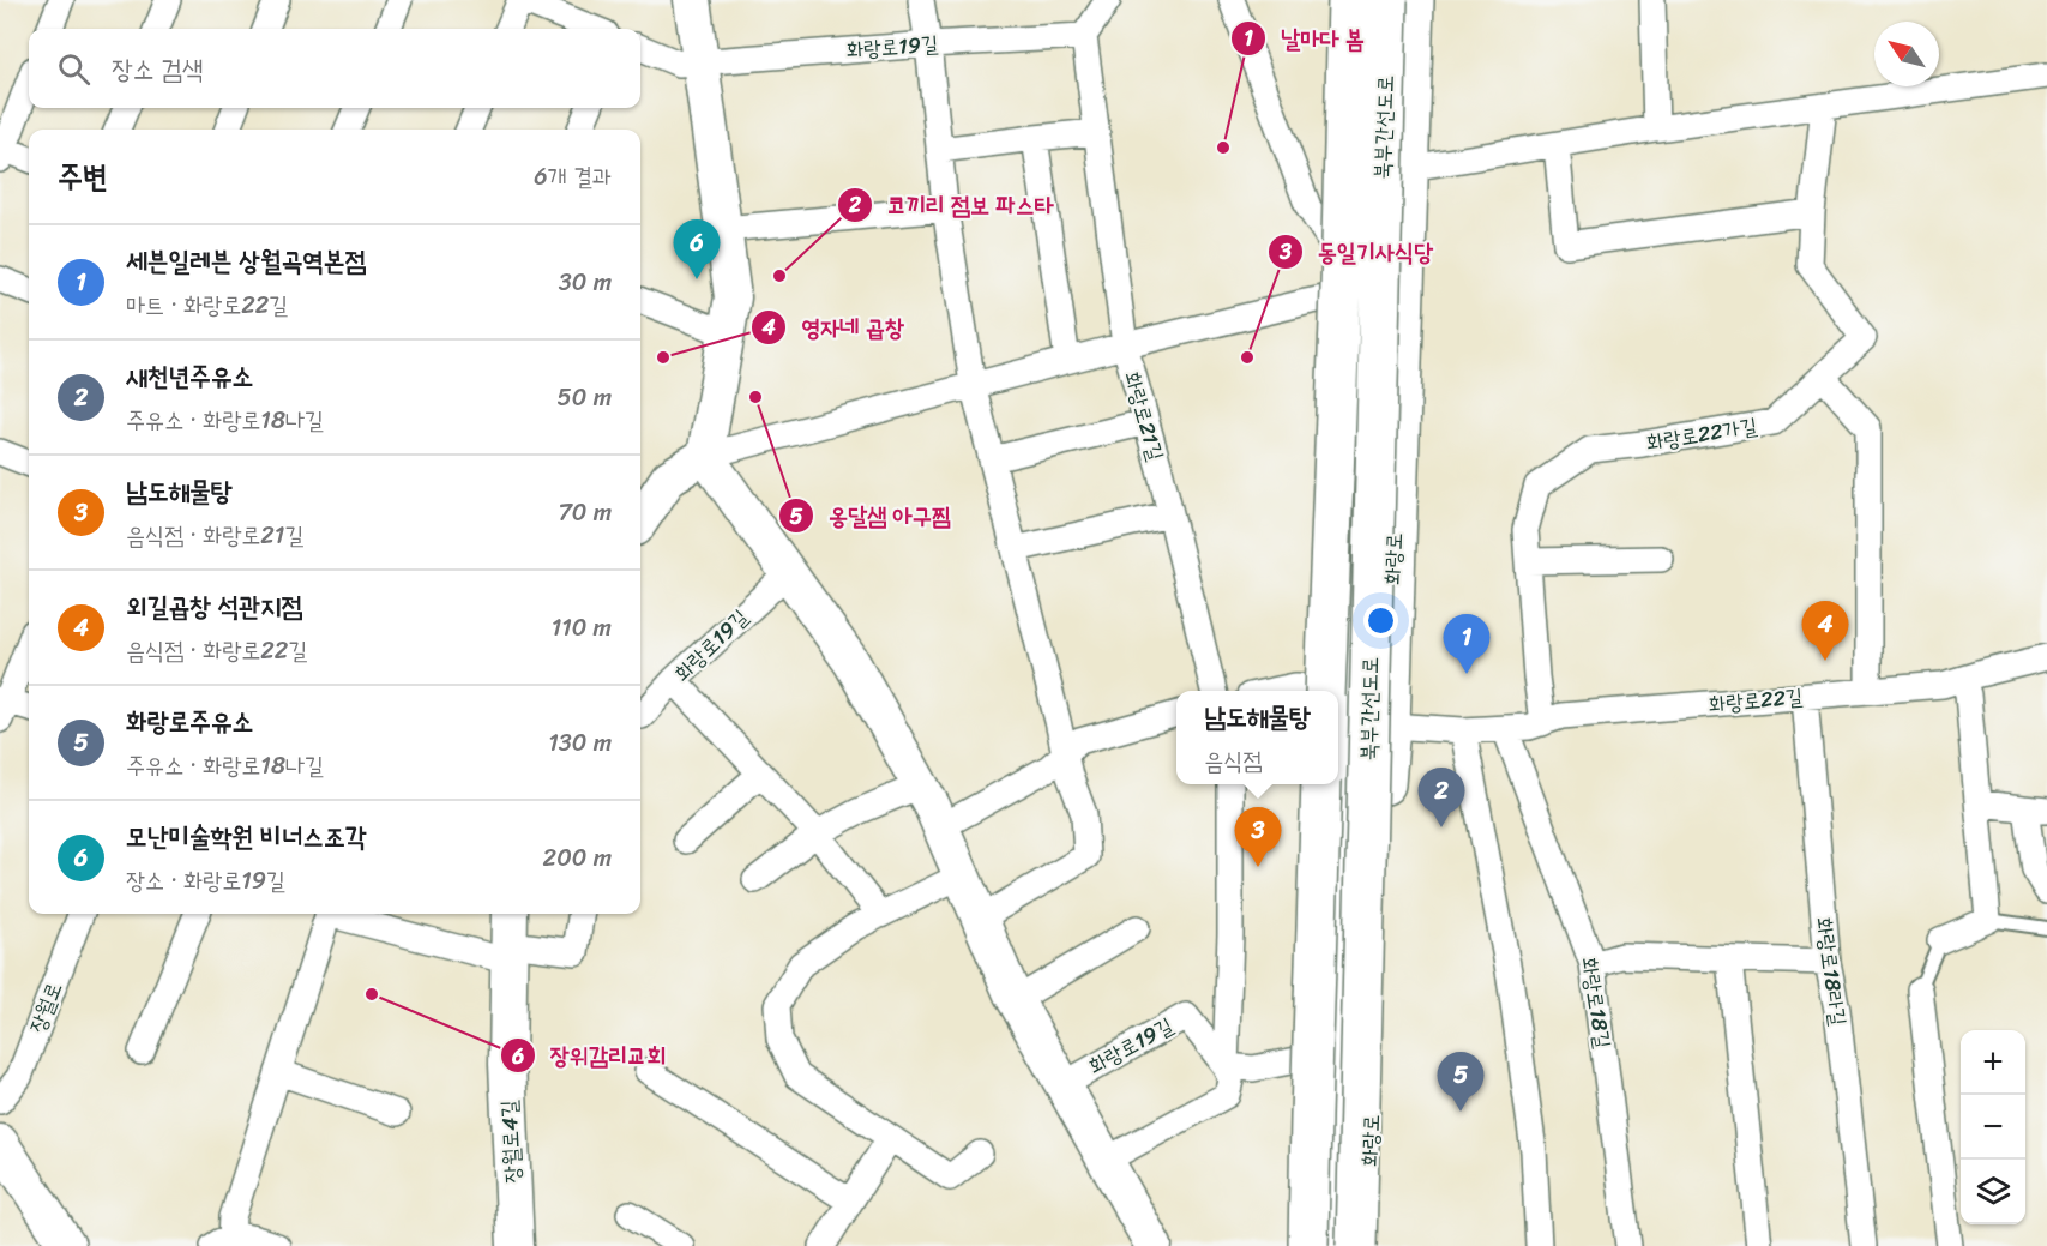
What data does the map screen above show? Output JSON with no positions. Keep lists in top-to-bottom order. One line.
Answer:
{"streets":{"main road":["북부간선도로","화랑로"],"street":["화랑로19길","화랑로21길","화랑로22가길","화랑로22길","화랑로18라길","화랑로18길","장월로","장월로4길"]},"crossings":[["화랑로19길","화랑로21길"],["화랑로22가길","화랑로22길"],["화랑로","화랑로22길"],["화랑로22길","화랑로18라길"],["화랑로22길","화랑로18길"]],"places":["날마다 봄","코끼리 점보 파스타","영자네 곱창","동일기사식당","옹달샘 아구찜","장위감리교회"],"north":"top left","page":{"search":"장소 검색","heading":["주변","6개 결과"],"pins":["6","4","1","2","3","5"],"list":[{"mark":"1","name":"세븐일레븐 상월곡역본점","note":"마트 · 화랑로22길","value":"30 m"},{"mark":"2","name":"새천년주유소","note":"주유소 · 화랑로18나길","value":"50 m"},{"mark":"3","name":"남도해물탕","note":"음식점 · 화랑로21길","value":"70 m"},{"mark":"4","name":"외길곱창 석관지점","note":"음식점 · 화랑로22길","value":"110 m"},{"mark":"5","name":"화랑로주유소","note":"주유소 · 화랑로18나길","value":"130 m"},{"mark":"6","name":"모난미술학원 비너스조각","note":"장소 · 화랑로19길","value":"200 m"}],"popup":["남도해물탕","음식점"],"map_buttons":["+","−"]}}
